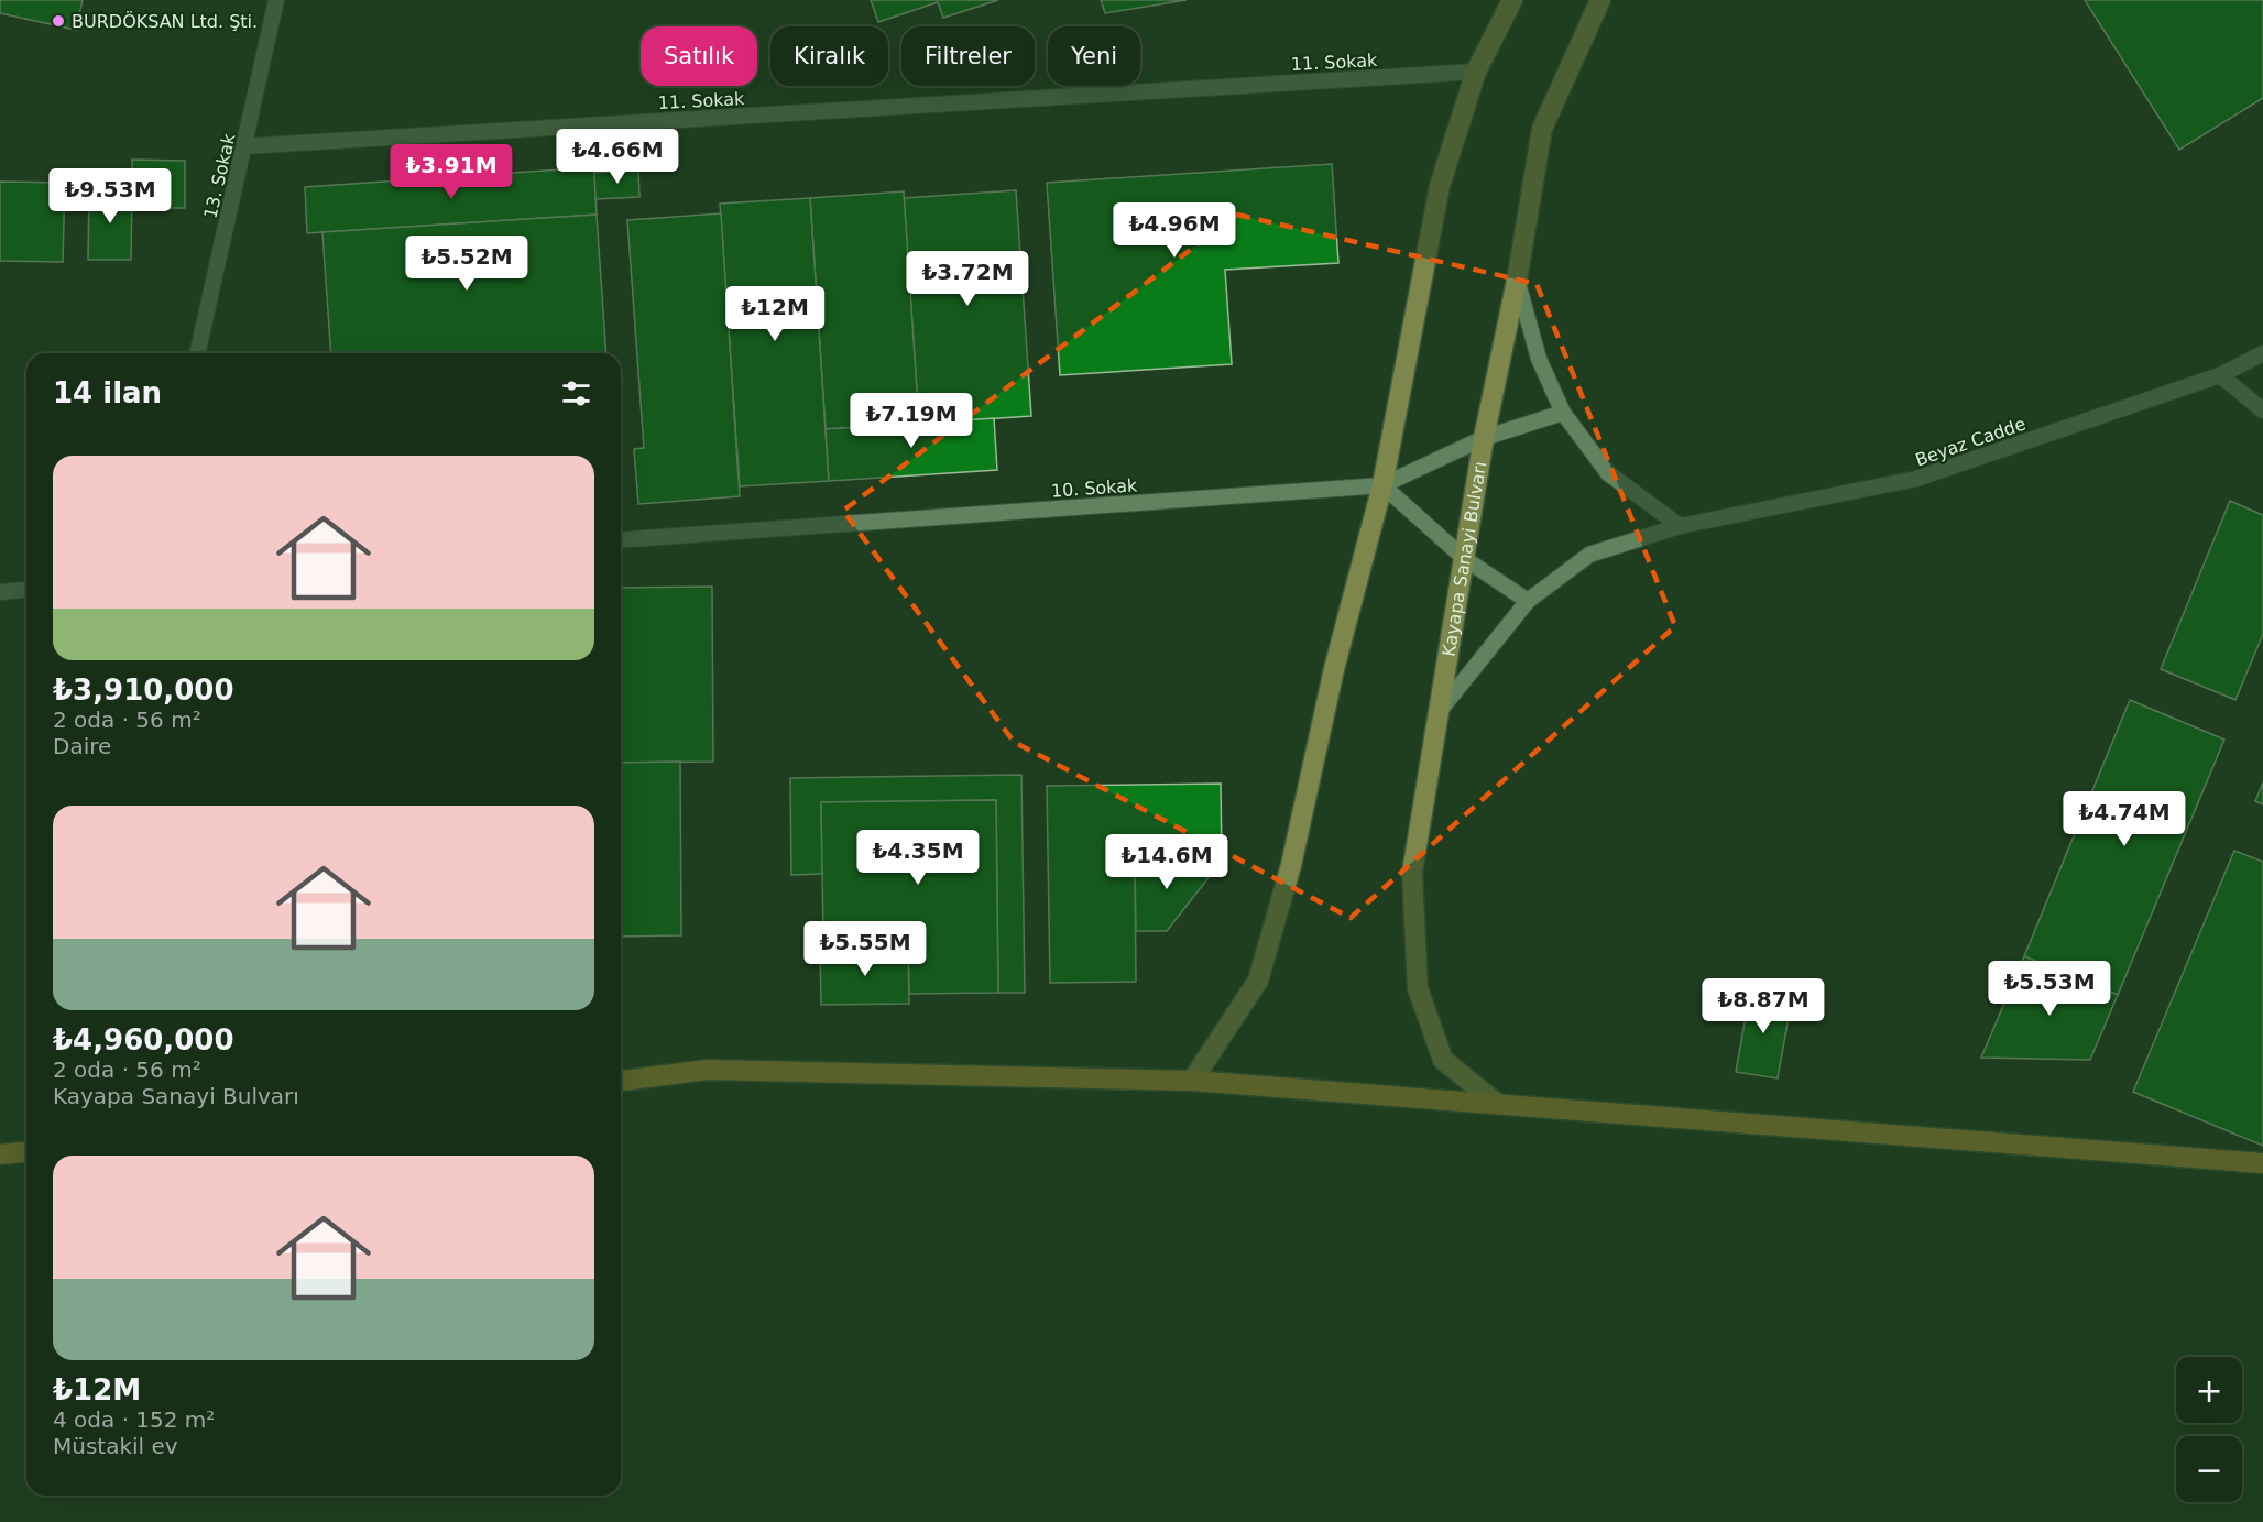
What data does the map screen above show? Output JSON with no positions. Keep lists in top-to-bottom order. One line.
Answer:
{"streets":{"main road":["Kayapa Sanayi Bulvarı"],"lane":["11. Sokak","13. Sokak","Beyaz Cadde","10. Sokak"]},"crossings":[["11. Sokak","13. Sokak"],["Beyaz Cadde","Kayapa Sanayi Bulvarı"],["10. Sokak","Kayapa Sanayi Bulvarı"]],"places":["BURDÖKSAN Ltd. Şti."],"page":{"chip":["Satılık","Kiralık","Filtreler","Yeni"],"price":["₺4.66M","₺3.91M","₺9.53M","₺4.96M","₺5.52M","₺3.72M","₺12M","₺7.19M","₺4.74M","₺4.35M","₺14.6M","₺5.55M","₺5.53M","₺8.87M"],"heading":"14 ilan","list":[{"name":"₺3,910,000","note":"2 oda · 56 m² · Daire"},{"name":"₺4,960,000","note":"2 oda · 56 m² · Kayapa Sanayi Bulvarı"},{"name":"₺12M","note":"4 oda · 152 m² · Müstakil ev"}],"map_buttons":["+","−"]}}
